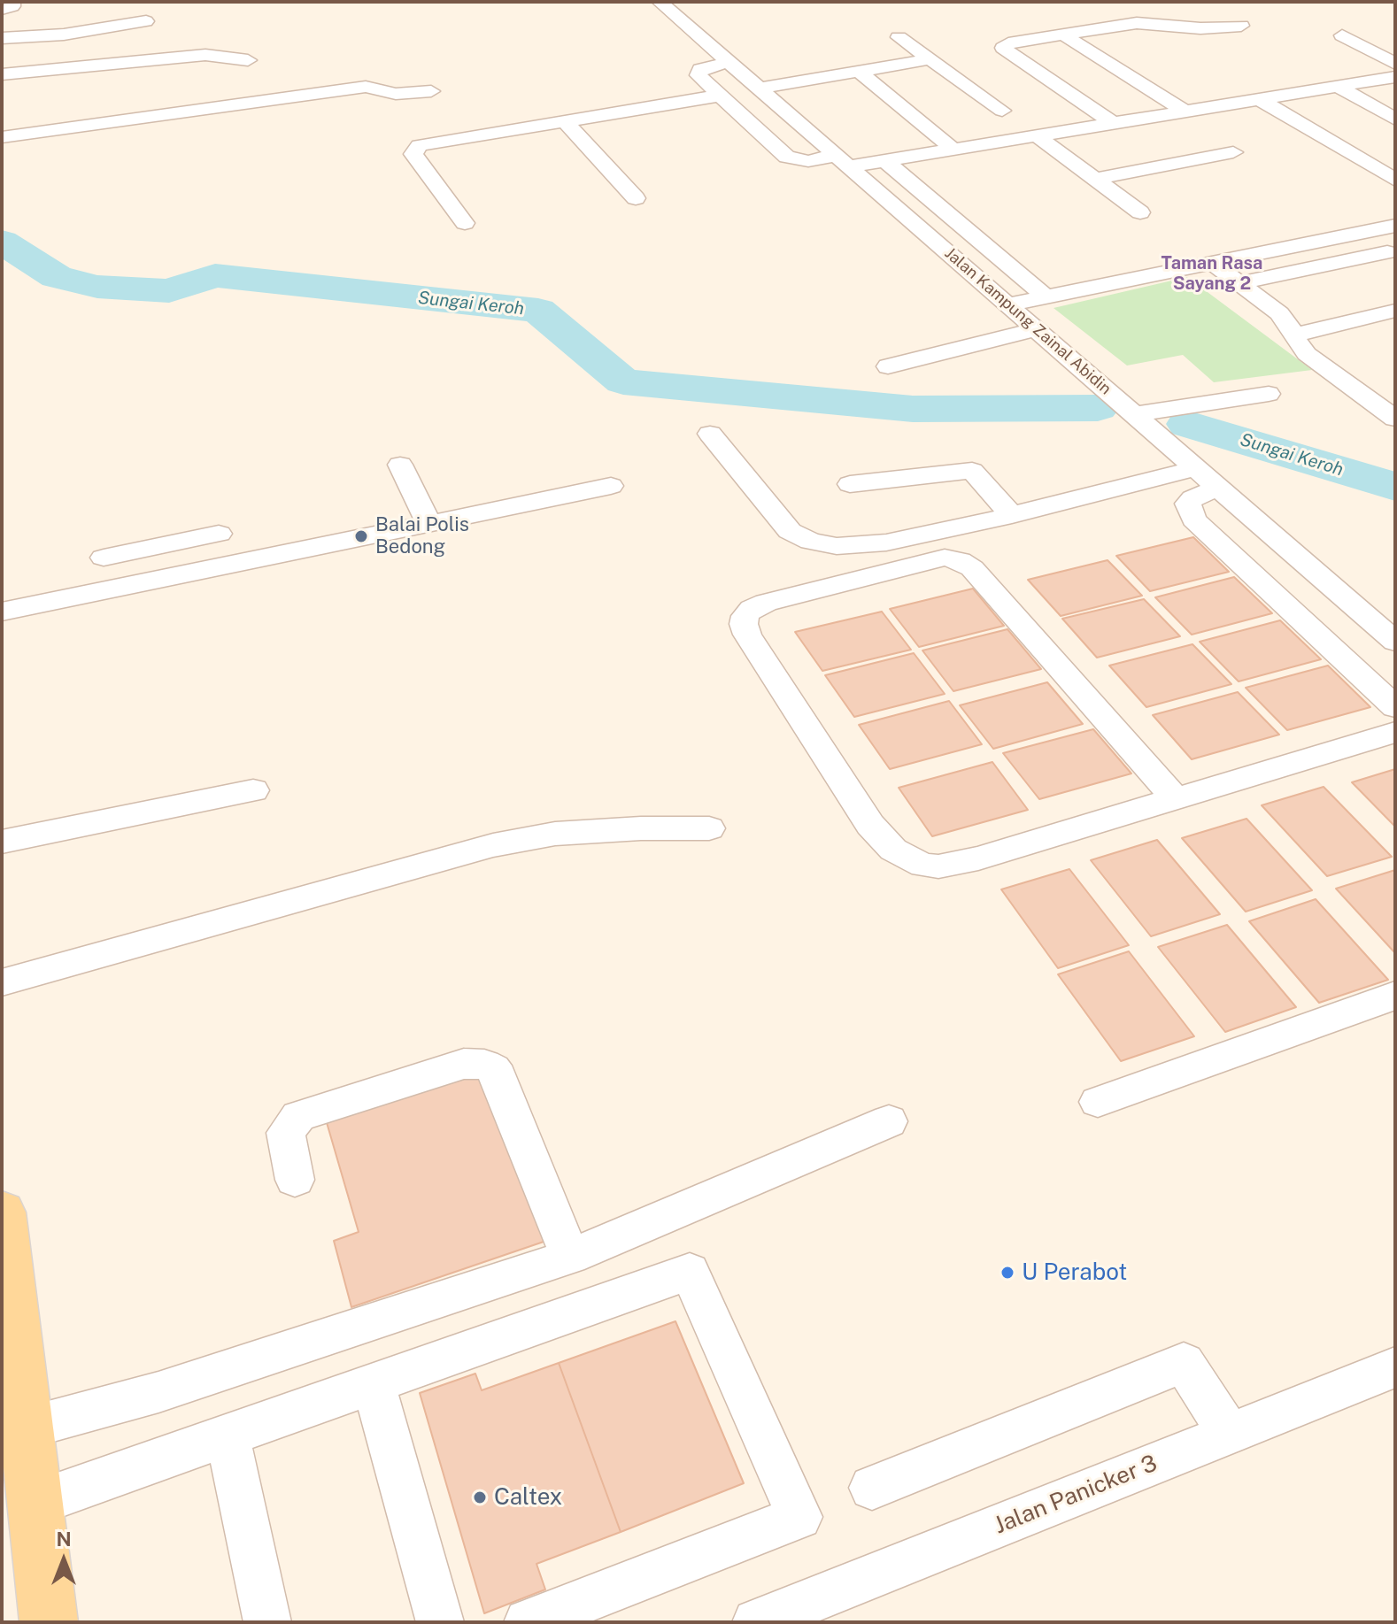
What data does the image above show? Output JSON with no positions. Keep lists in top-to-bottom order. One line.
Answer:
{"streets":{"street":["Jalan Kampung Zainal Abidin","Jalan Panicker 3"]},"districts":["Taman Rasa Sayang 2"],"water":["Sungai Keroh"],"places":["Balai Polis Bedong","U Perabot","Caltex"],"north":"top"}
